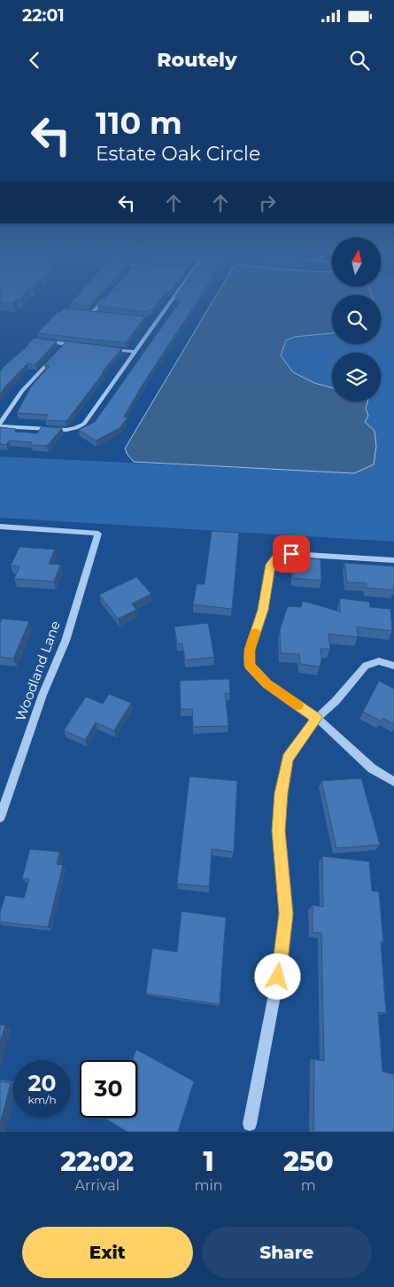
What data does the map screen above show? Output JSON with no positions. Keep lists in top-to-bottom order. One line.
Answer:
{"streets":{"street":["Woodland Lane"]},"north":"top","page":{"status":"22:01","header":"Routely","turn":["110 m","Estate Oak Circle"],"speed":"20 km/h","limit":"30","eta":["22:02","Arrival","1","min","250","m"],"buttons":["Exit","Share"]}}
